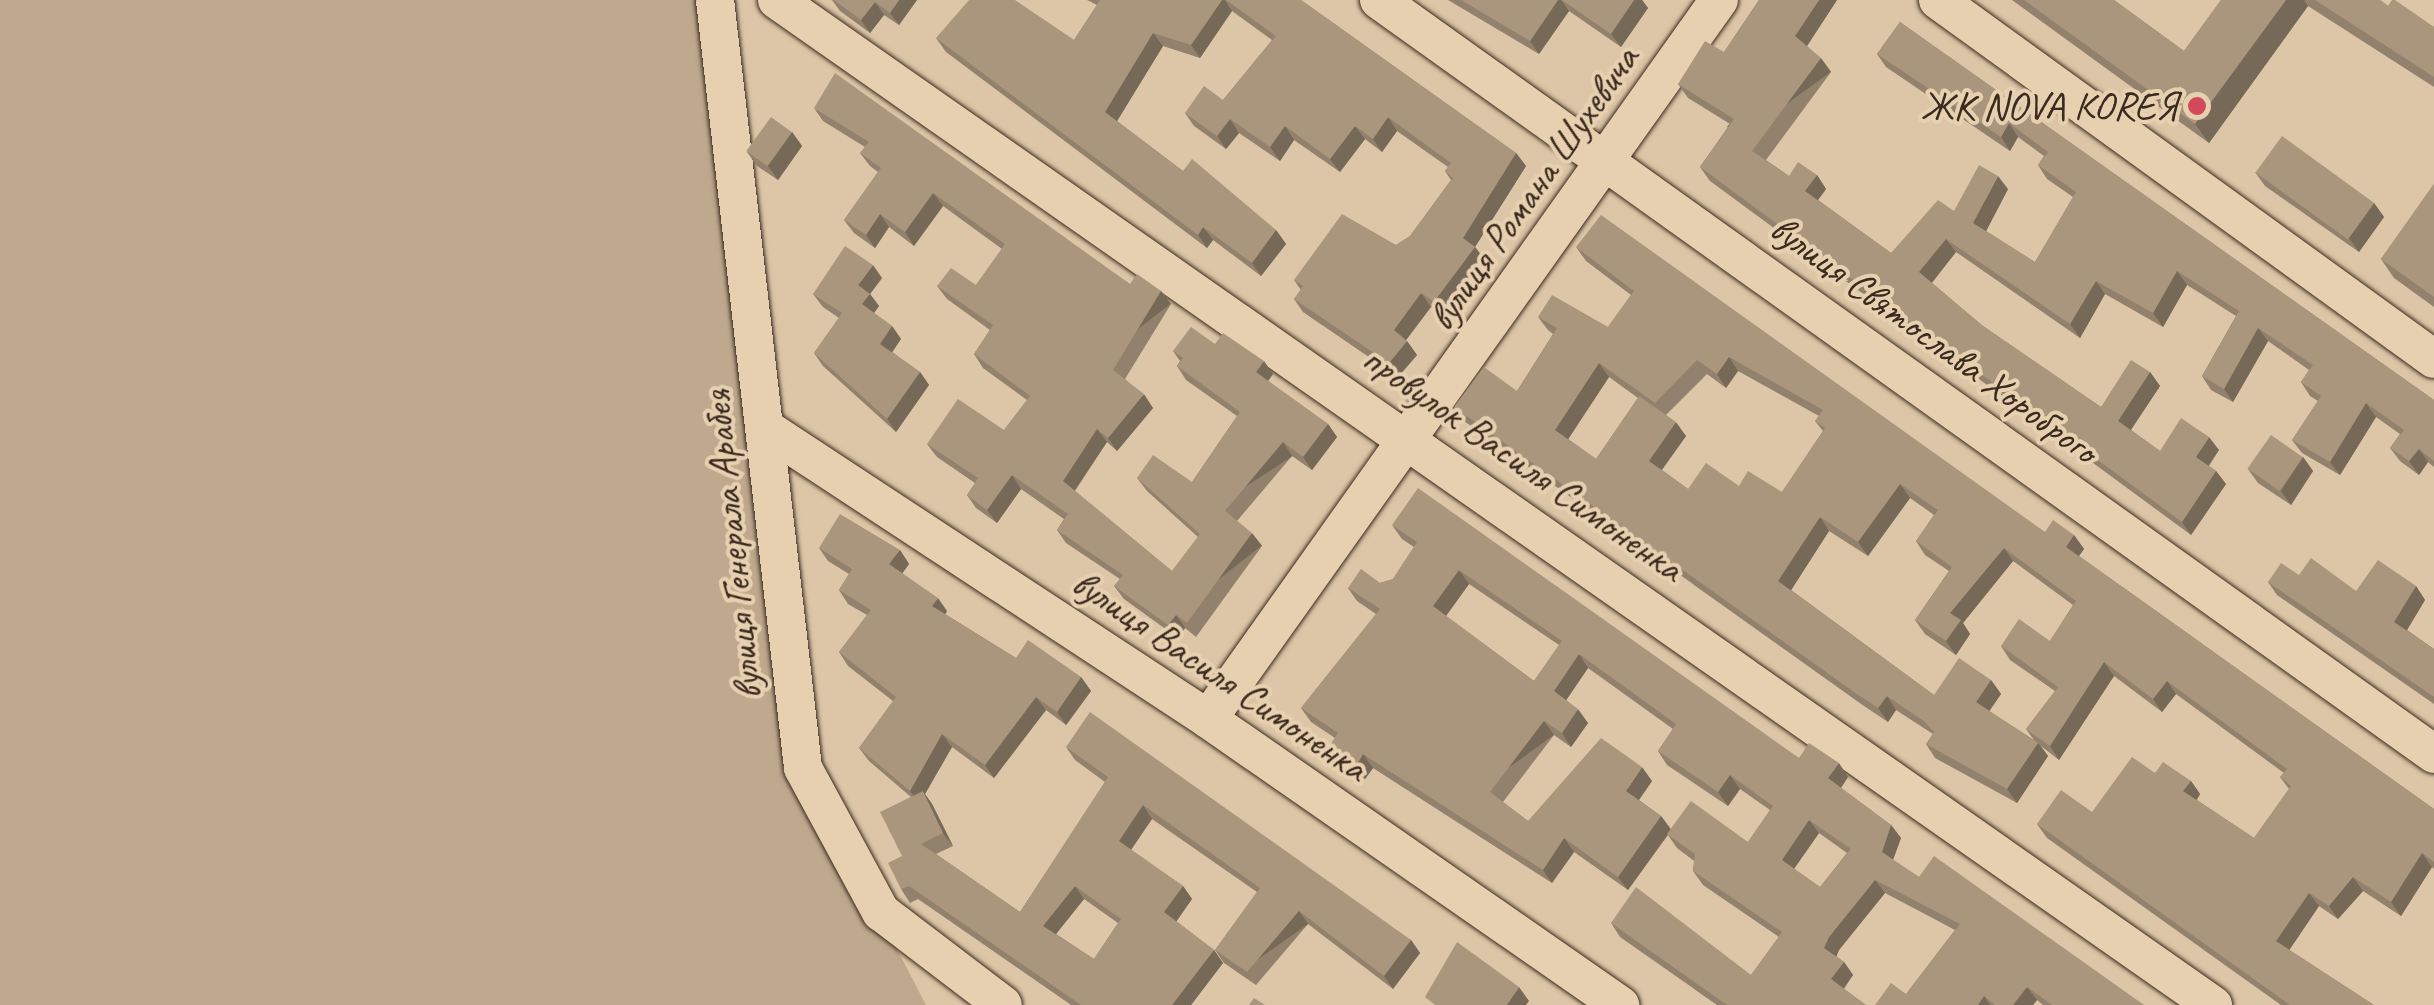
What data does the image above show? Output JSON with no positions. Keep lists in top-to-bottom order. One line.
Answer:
{"streets":{"street":["вулиця Романа Шухевича","вулиця Святослава Хороброго","провулок Василя Симоненка","вулиця Генерала Арабея","вулиця Василя Симоненка"]},"crossings":[["вулиця Романа Шухевича","вулиця Святослава Хороброго"],["вулиця Романа Шухевича","провулок Василя Симоненка"],["вулиця Романа Шухевича","вулиця Василя Симоненка"],["вулиця Генерала Арабея","вулиця Василя Симоненка"]],"places":["ЖК NOVA KOREЯ"]}
